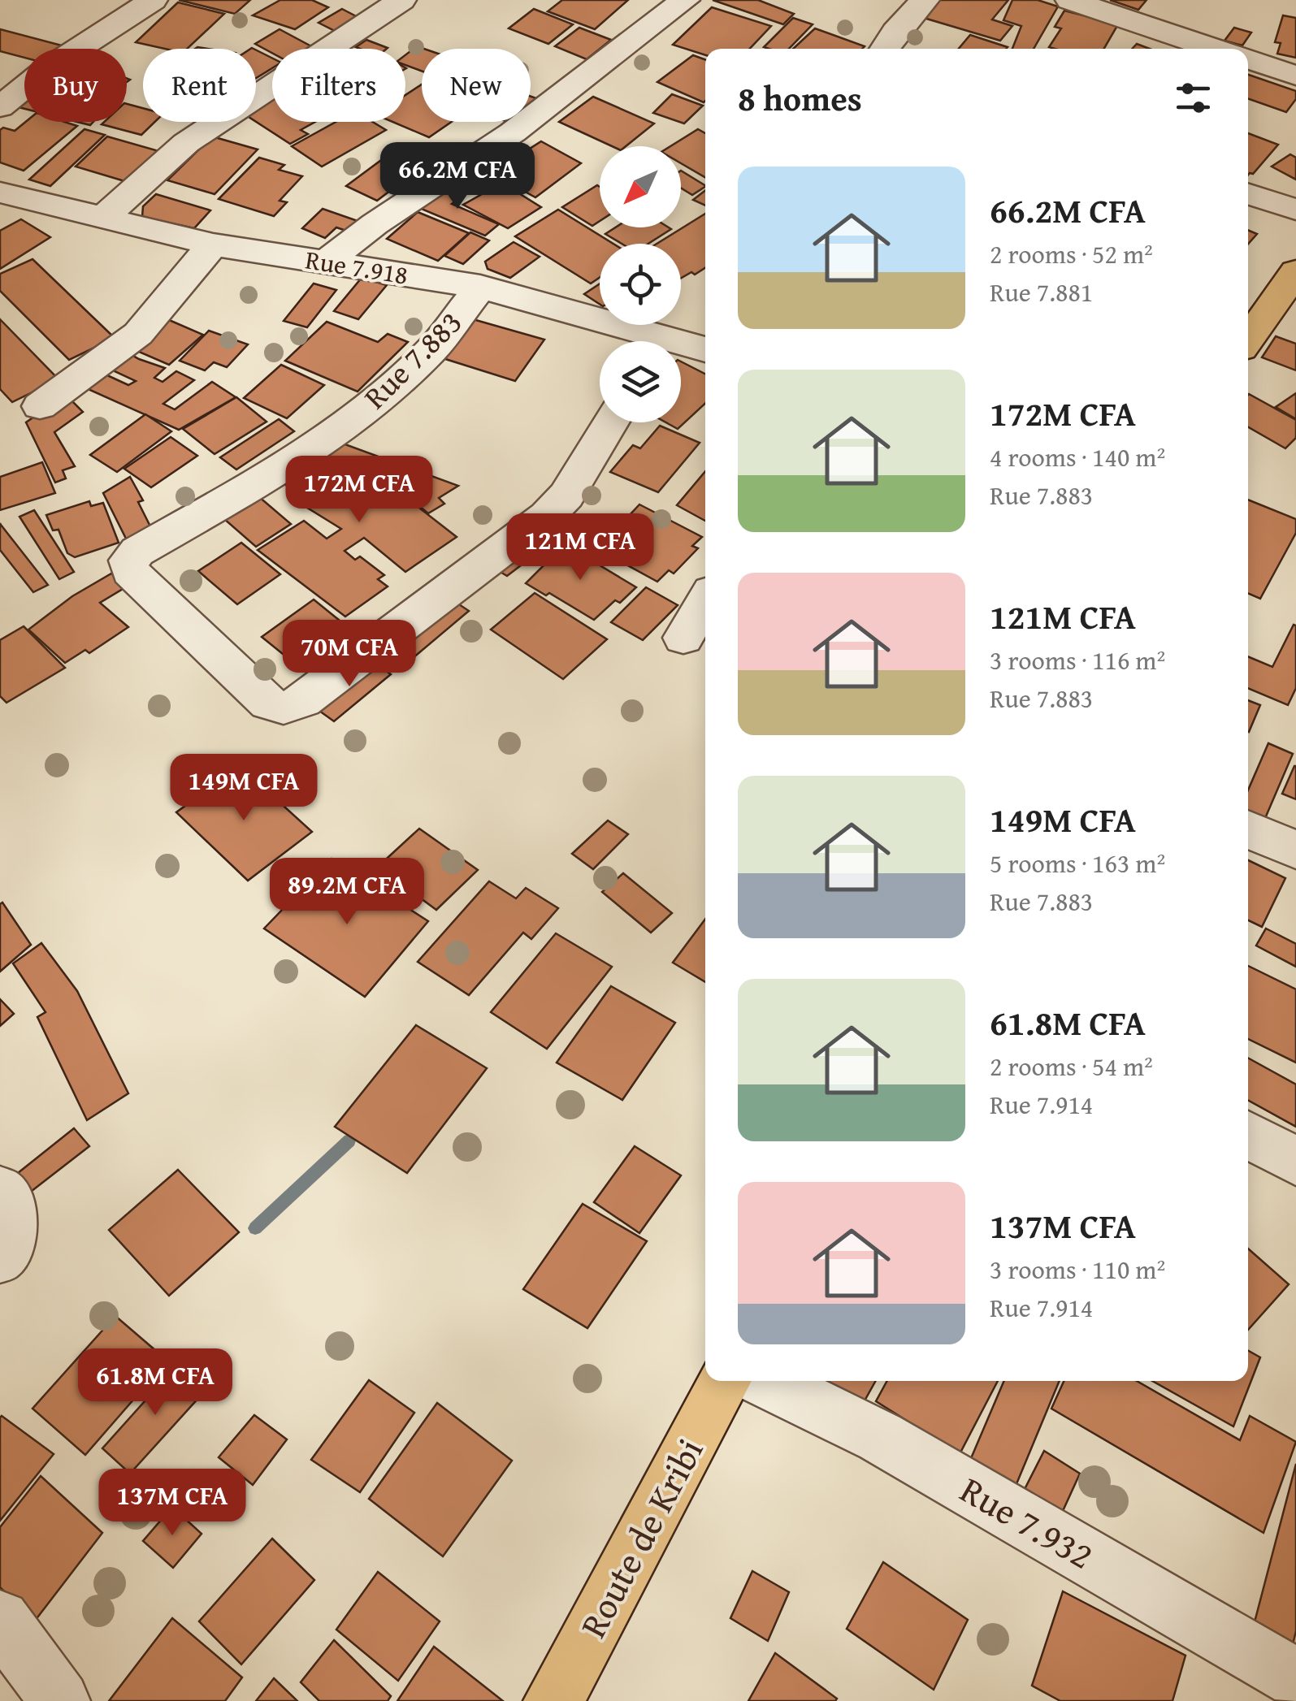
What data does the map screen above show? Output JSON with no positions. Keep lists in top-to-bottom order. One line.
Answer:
{"streets":{"main road":["Route de Kribi"],"street":["Rue 7.918","Rue 7.883","Rue 7.932"]},"crossings":[["Rue 7.918","Rue 7.883"]],"north":"bottom left","page":{"chip":["Buy","Rent","Filters","New"],"heading":"8 homes","price":["66.2M CFA","172M CFA","121M CFA","70M CFA","149M CFA","89.2M CFA","61.8M CFA","137M CFA"],"list":[{"name":"66.2M CFA","note":"2 rooms · 52 m² · Rue 7.881"},{"name":"172M CFA","note":"4 rooms · 140 m² · Rue 7.883"},{"name":"121M CFA","note":"3 rooms · 116 m² · Rue 7.883"},{"name":"149M CFA","note":"5 rooms · 163 m² · Rue 7.883"},{"name":"61.8M CFA","note":"2 rooms · 54 m² · Rue 7.914"},{"name":"137M CFA","note":"3 rooms · 110 m² · Rue 7.914"}]}}
